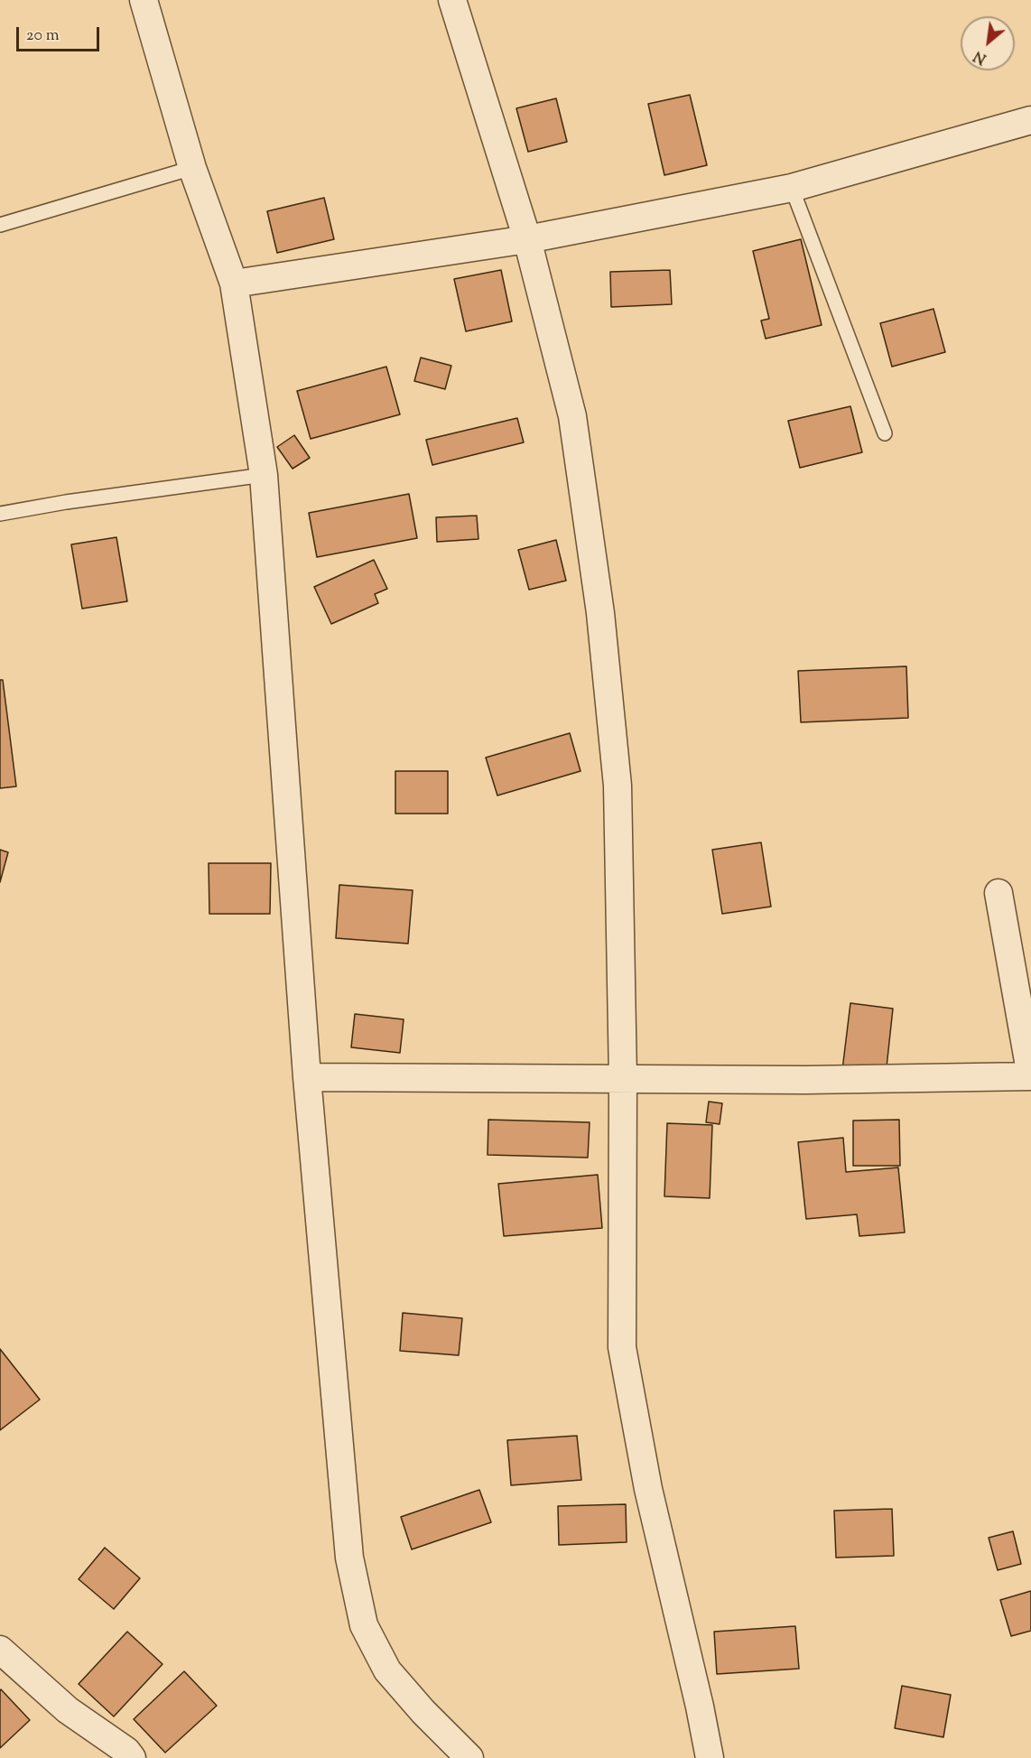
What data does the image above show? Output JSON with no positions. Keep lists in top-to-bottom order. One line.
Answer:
{"scale_bar":"20 m","north":"bottom left"}
